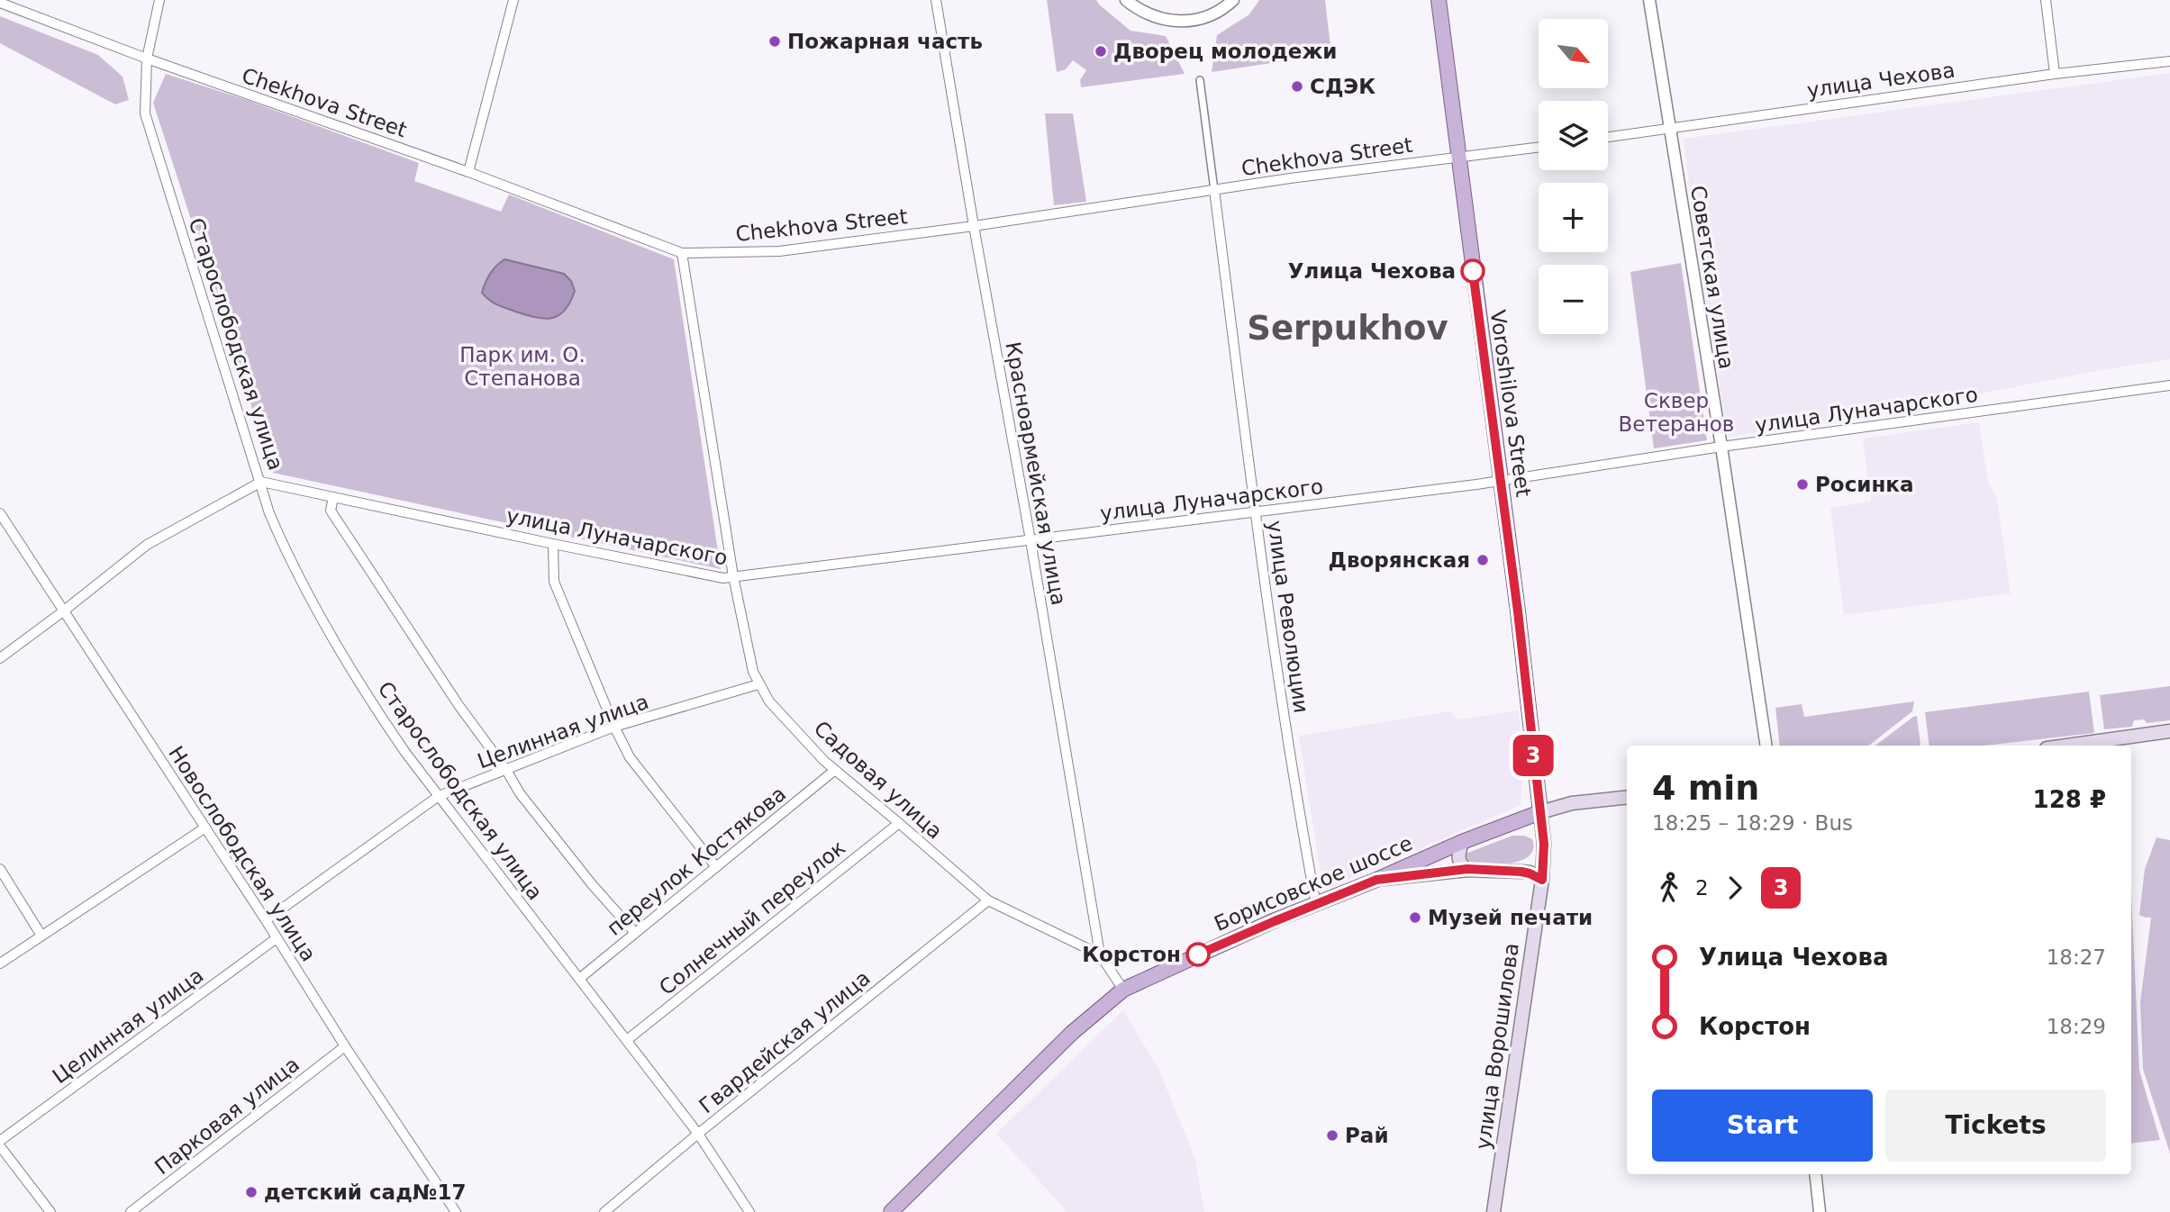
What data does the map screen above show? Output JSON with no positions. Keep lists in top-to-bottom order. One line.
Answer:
{"streets":{"main road":["Voroshilova Street","Борисовское шоссе","улица Ворошилова"],"street":["улица Чехова","Chekhova Street","Советская улица","Старослободская улица","улица Луначарского","Красноармейская улица","улица Революции","Целинная улица","Садовая улица","Новослободская улица","переулок Костякова","Солнечный переулок","Гвардейская улица","Парковая улица"]},"crossings":[["улица Чехова","Советская улица"],["Chekhova Street","Старослободская улица"],["Chekhova Street","Voroshilova Street"],["Chekhova Street","Красноармейская улица"],["Chekhova Street","улица Революции"],["Chekhova Street","Садовая улица"],["Советская улица","улица Луначарского"],["Старослободская улица","улица Луначарского"],["Старослободская улица","Целинная улица"],["Старослободская улица","переулок Костякова"],["Старослободская улица","Солнечный переулок"],["Старослободская улица","Гвардейская улица"],["Voroshilova Street","улица Луначарского"],["Voroshilova Street","Борисовское шоссе"],["Voroshilova Street","улица Ворошилова"],["улица Луначарского","Красноармейская улица"],["улица Луначарского","улица Революции"],["улица Луначарского","Садовая улица"],["Красноармейская улица","Садовая улица"],["улица Революции","Борисовское шоссе"],["Целинная улица","Садовая улица"],["Целинная улица","Новослободская улица"],["Садовая улица","переулок Костякова"],["Садовая улица","Борисовское шоссе"],["Садовая улица","Солнечный переулок"],["Садовая улица","Гвардейская улица"],["Новослободская улица","Парковая улица"],["Борисовское шоссе","улица Ворошилова"]],"districts":["Serpukhov"],"parks":["Парк им. О. Степанова","Сквер Ветеранов"],"places":["Пожарная часть","Дворец молодежи","СДЭК","Улица Чехова","Росинка","Дворянская","Музей печати","Корстон","Рай","детский сад№17"],"lines":["bus line 3"],"north":"bottom right","page":{"on_map":"3","map_buttons":["+","−"],"heading":["4 min","18:25 – 18:29 · Bus","128 ₽"],"legs":["2","3"],"list":[{"name":"Улица Чехова","value":"18:27"},{"name":"Корстон","value":"18:29"}],"buttons":["Start","Tickets"]}}
